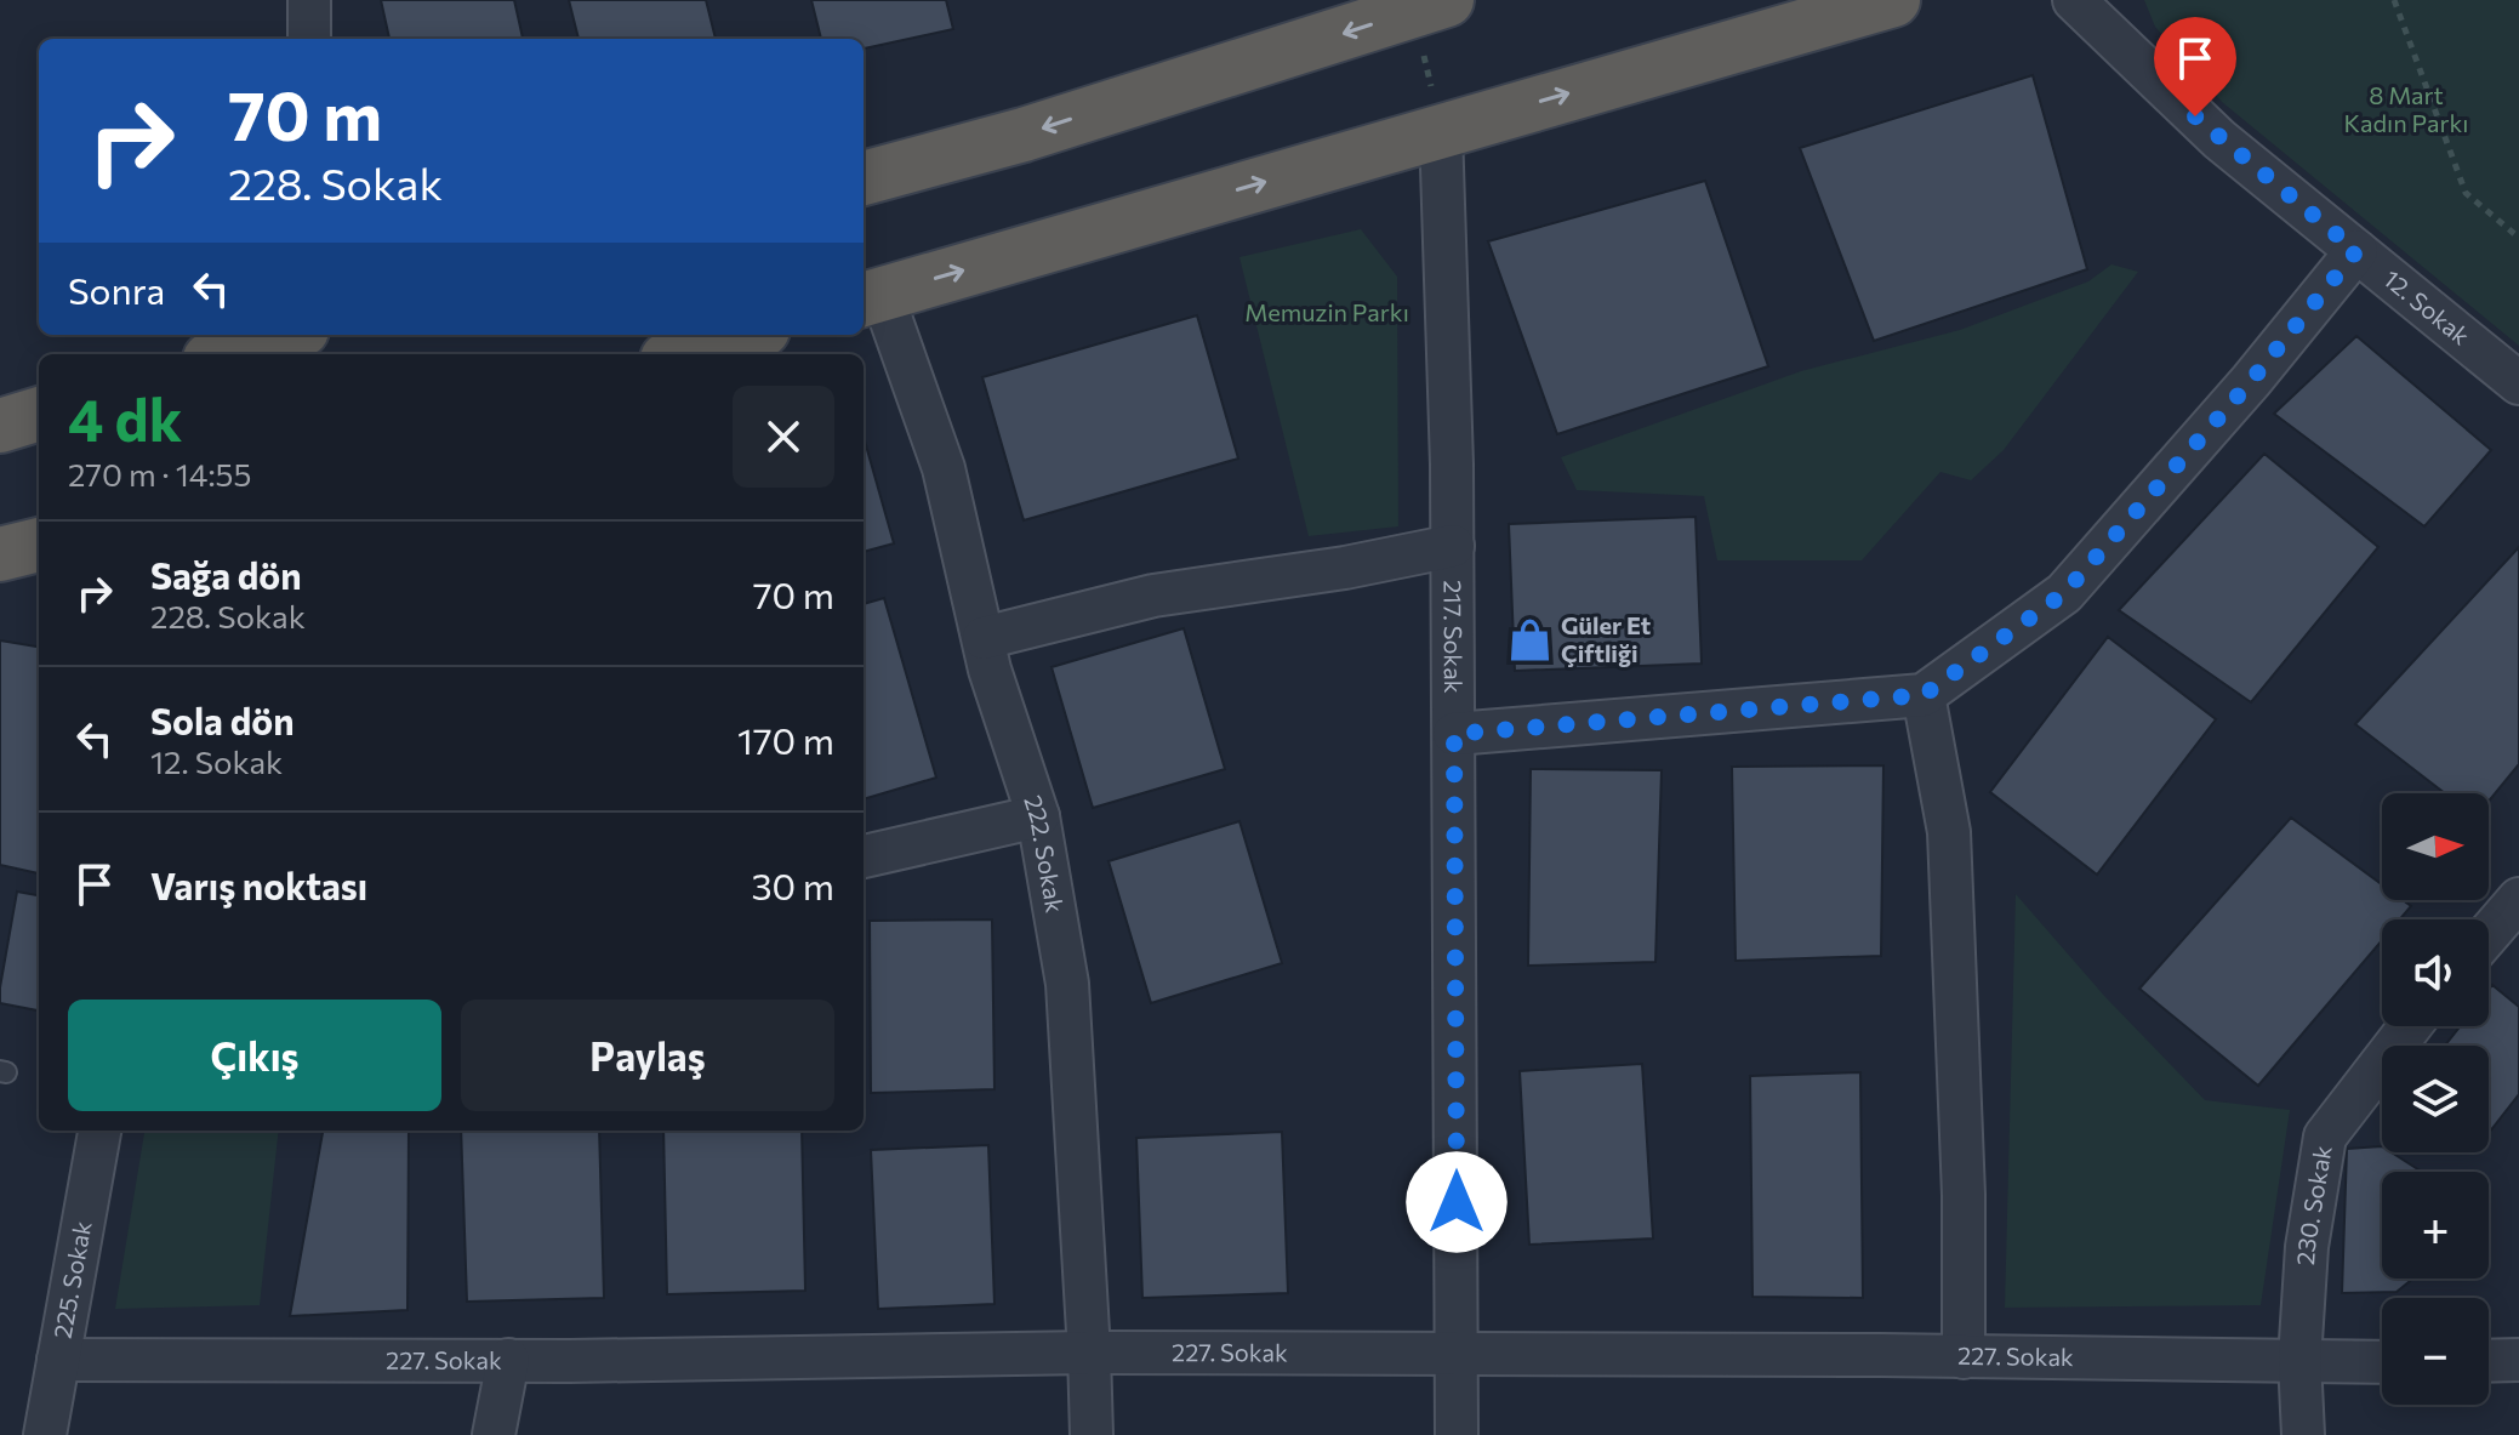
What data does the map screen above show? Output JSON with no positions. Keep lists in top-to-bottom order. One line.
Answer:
{"streets":{"street":["12. Sokak","217. Sokak","222. Sokak","230. Sokak","225. Sokak","227. Sokak"]},"crossings":[["217. Sokak","227. Sokak"],["222. Sokak","227. Sokak"],["230. Sokak","227. Sokak"],["225. Sokak","227. Sokak"]],"parks":["8 Mart Kadın Parkı","Memuzin Parkı"],"places":{"shop":["Güler Et Çiftliği"]},"north":"right","page":{"turn":["70 m","228. Sokak"],"then":"Sonra","heading":["4 dk","270 m · 14:55"],"list":[{"name":"Sağa dön","note":"228. Sokak","value":"70 m"},{"name":"Sola dön","note":"12. Sokak","value":"170 m"},{"name":"Varış noktası","value":"30 m"}],"map_buttons":["+","−"],"buttons":["Çıkış","Paylaş"]}}
